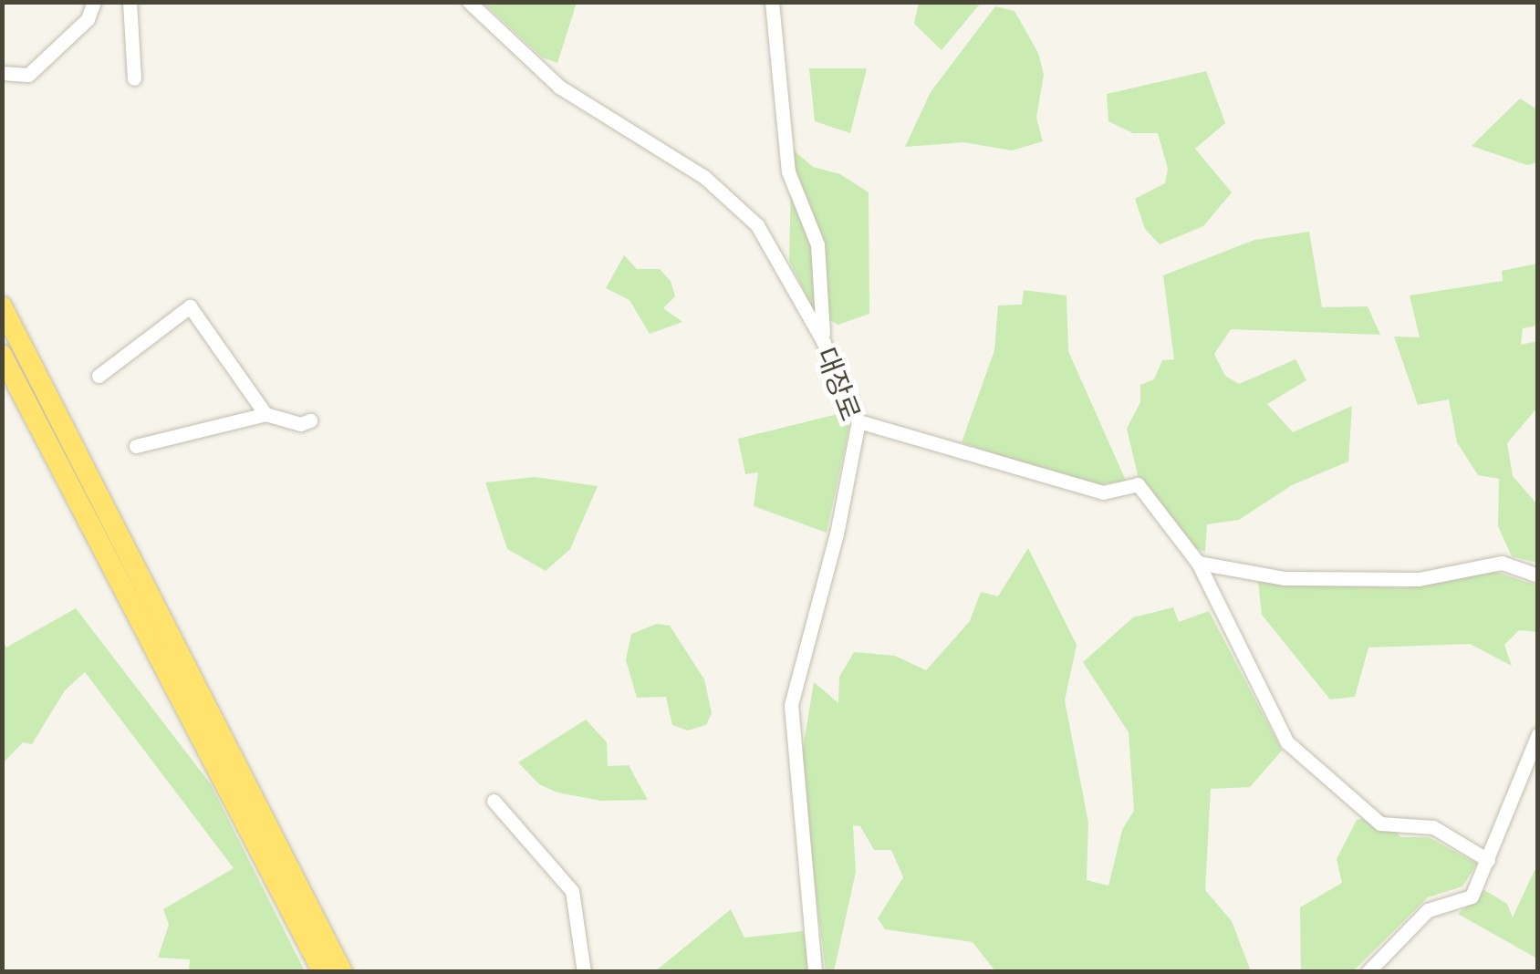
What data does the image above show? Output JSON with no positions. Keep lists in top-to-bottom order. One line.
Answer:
{"streets":{"street":["대장로"]}}
